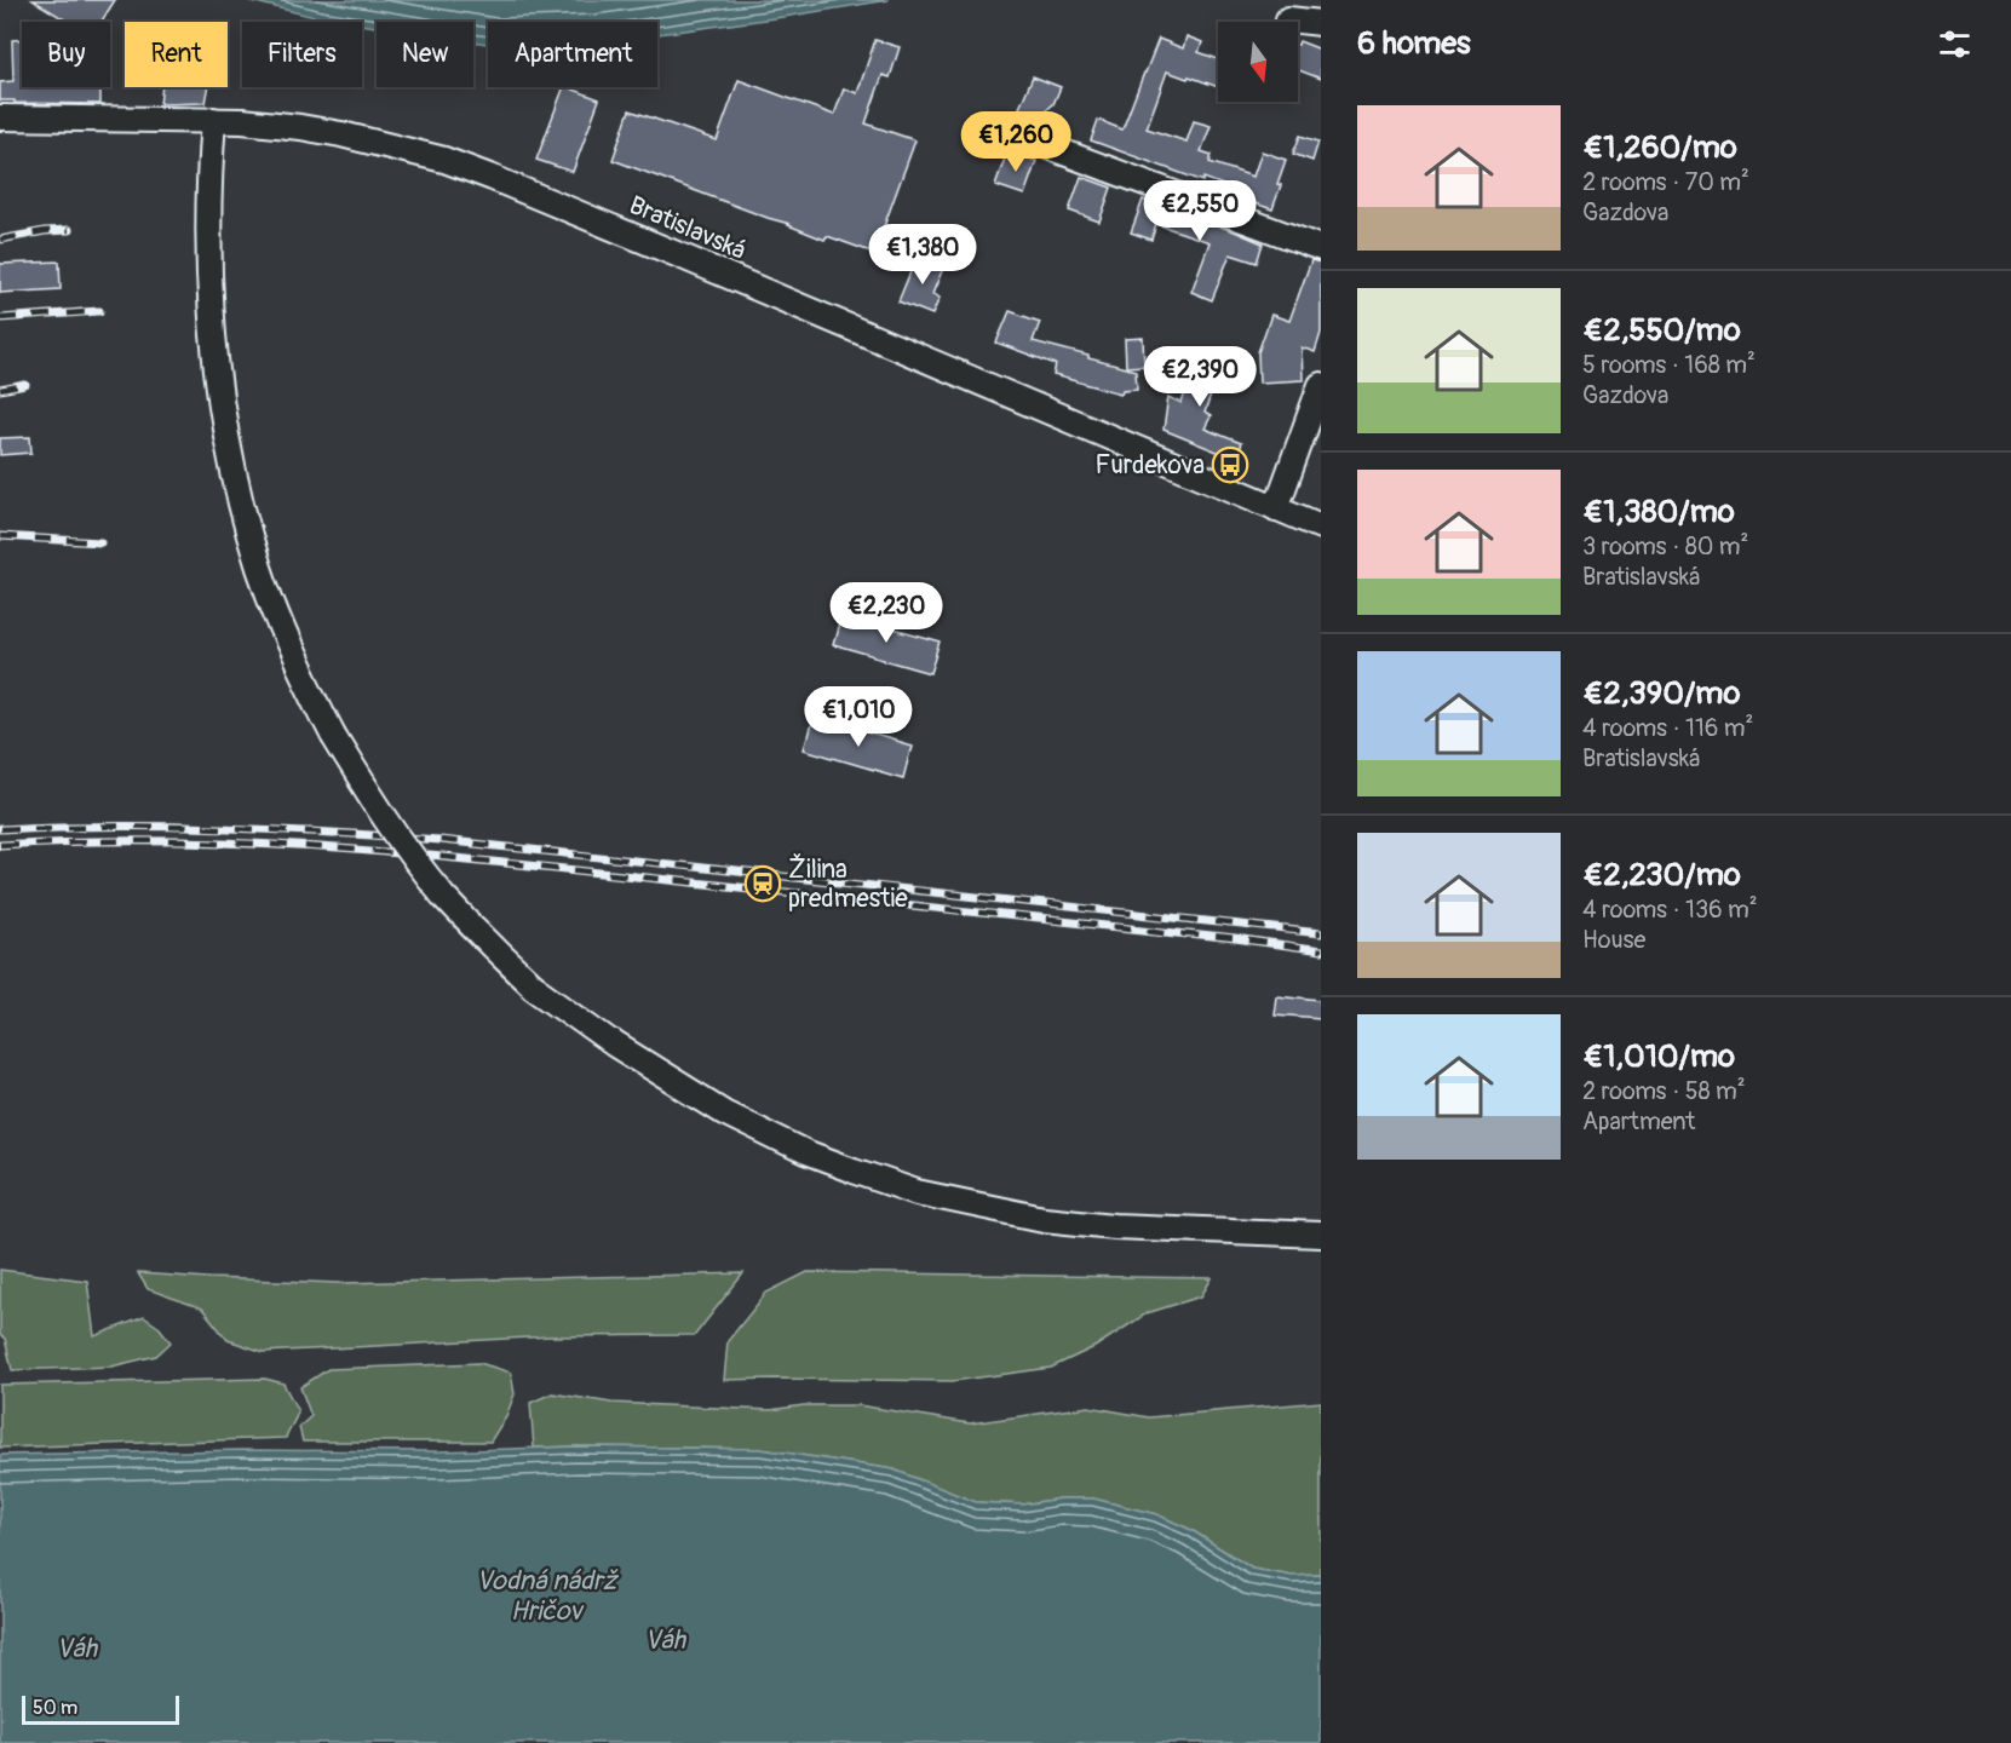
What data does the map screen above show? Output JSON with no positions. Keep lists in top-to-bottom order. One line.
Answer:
{"streets":{"street":["Bratislavská"]},"water":["Vodná nádrž Hričov","Váh"],"places":{"bus stop":["Furdekova"],"station":["Žilina predmestie"]},"scale_bar":"50 m","north":"bottom","page":{"heading":"6 homes","chip":["Buy","Rent","Filters","New","Apartment"],"list":[{"name":"€1,260/mo","note":"2 rooms · 70 m² · Gazdova"},{"name":"€2,550/mo","note":"5 rooms · 168 m² · Gazdova"},{"name":"€1,380/mo","note":"3 rooms · 80 m² · Bratislavská"},{"name":"€2,390/mo","note":"4 rooms · 116 m² · Bratislavská"},{"name":"€2,230/mo","note":"4 rooms · 136 m² · House"},{"name":"€1,010/mo","note":"2 rooms · 58 m² · Apartment"}],"price":["€1,260","€2,550","€1,380","€2,390","€2,230","€1,010"],"scale":"50 m"}}
